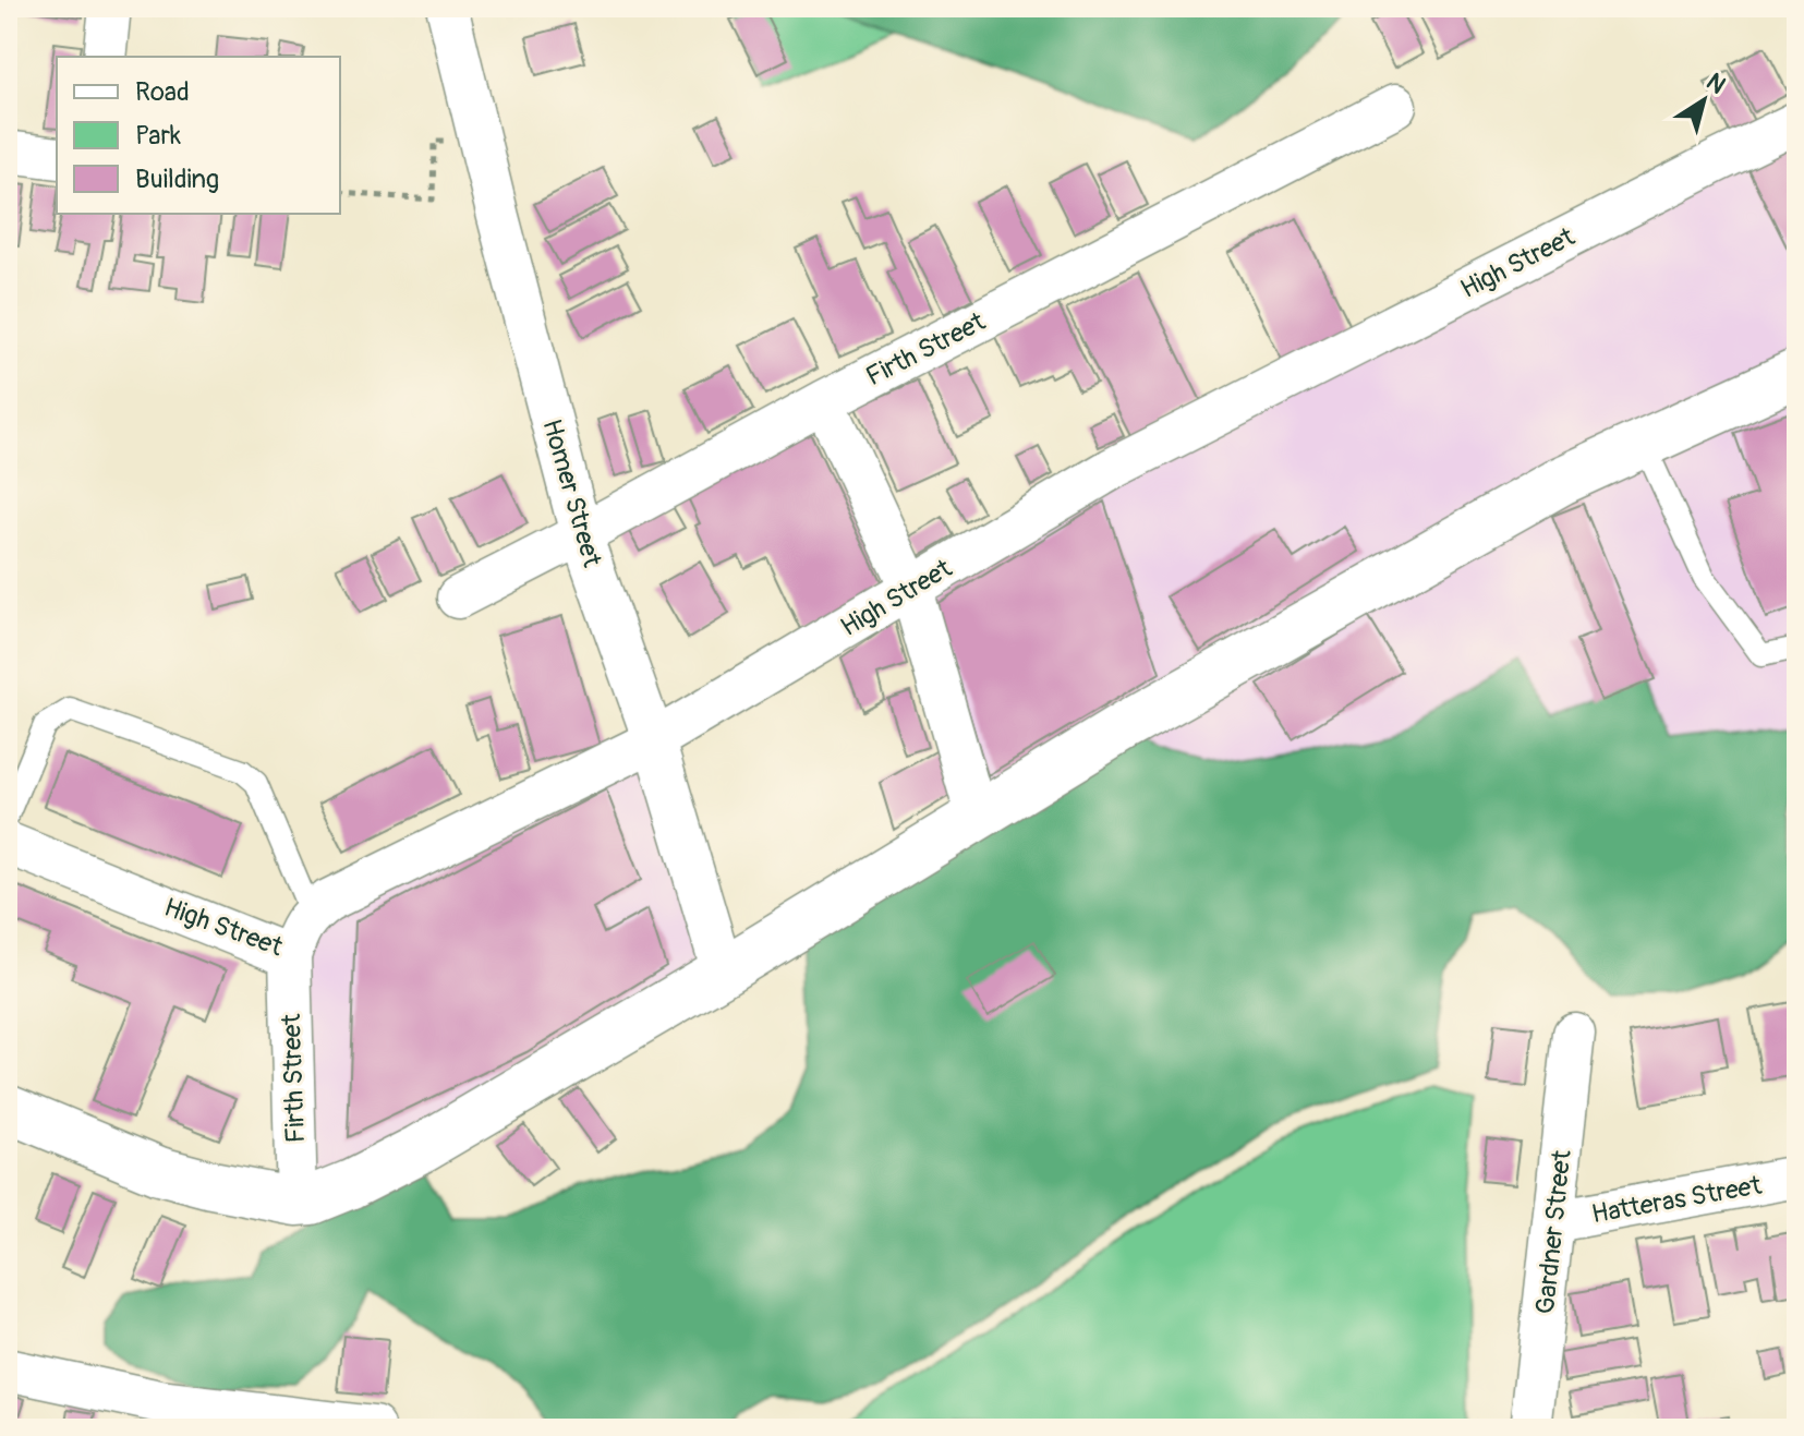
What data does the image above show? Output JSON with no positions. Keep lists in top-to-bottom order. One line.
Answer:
{"streets":{"street":["High Street","Firth Street","Homer Street","Hatteras Street","Gardner Street"]},"crossings":[["High Street","Firth Street"],["High Street","Homer Street"],["Firth Street","Homer Street"],["Hatteras Street","Gardner Street"]],"legend":["Road","Park","Building"],"north":"top right"}
